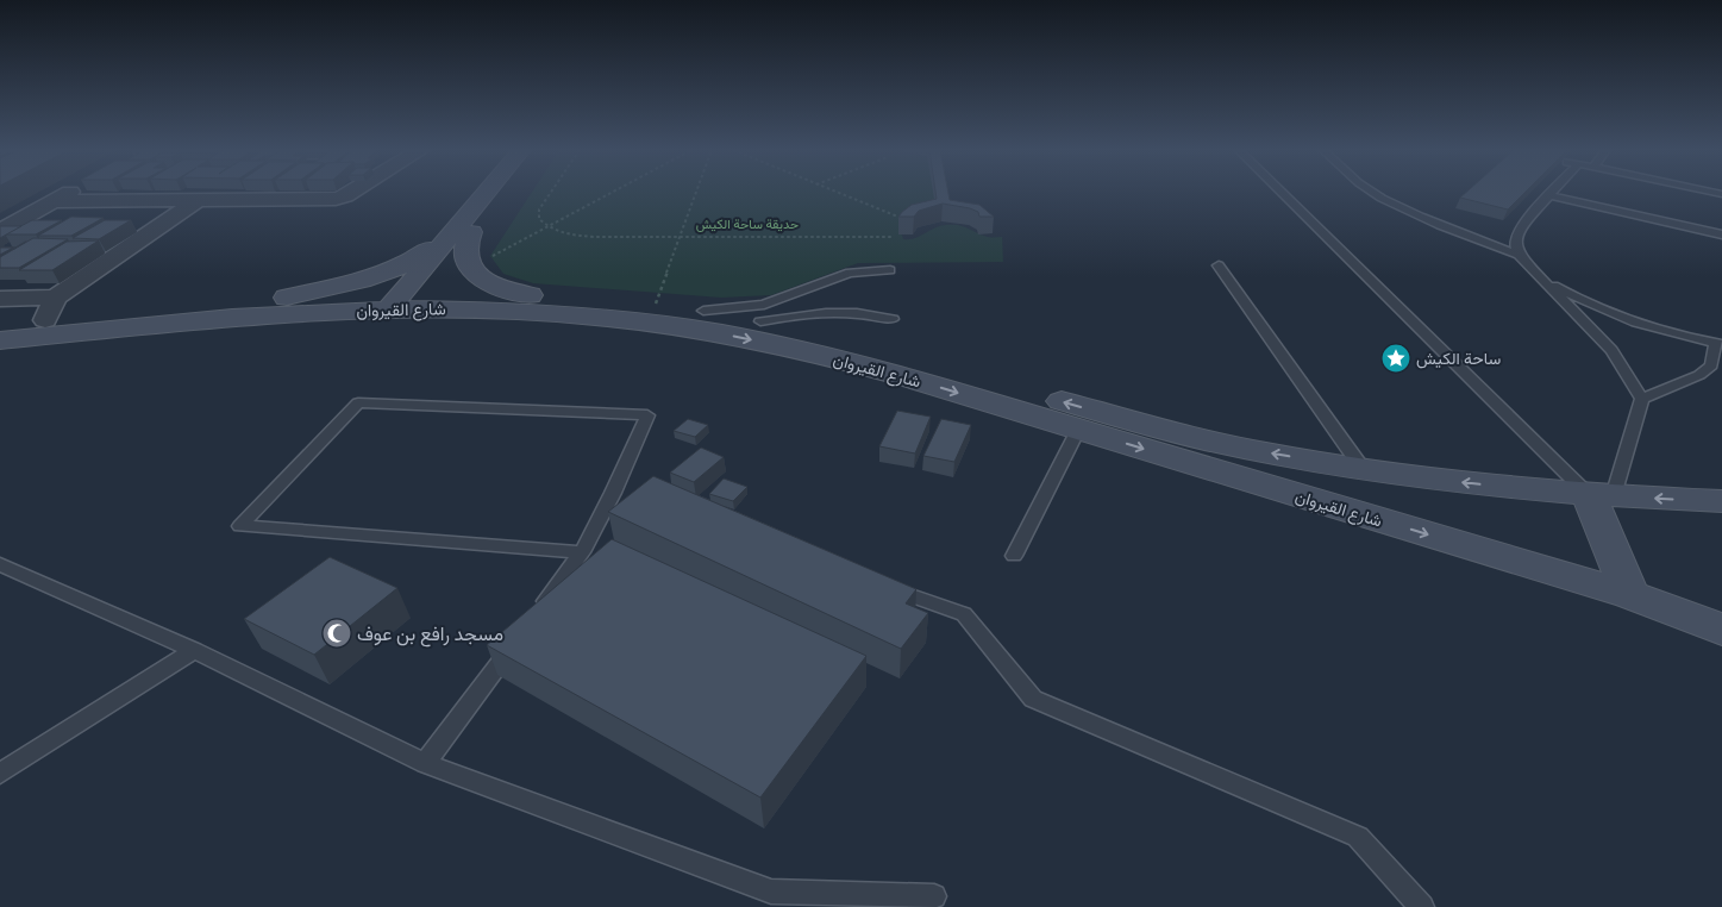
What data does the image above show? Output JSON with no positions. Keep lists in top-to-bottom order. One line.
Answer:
{"streets":{"main road":["شارع القيروان"]},"parks":["حديقة ساحة الكيش"],"places":{"place":["ساحة الكيش"],"mosque":["مسجد رافع بن عوف"]}}
